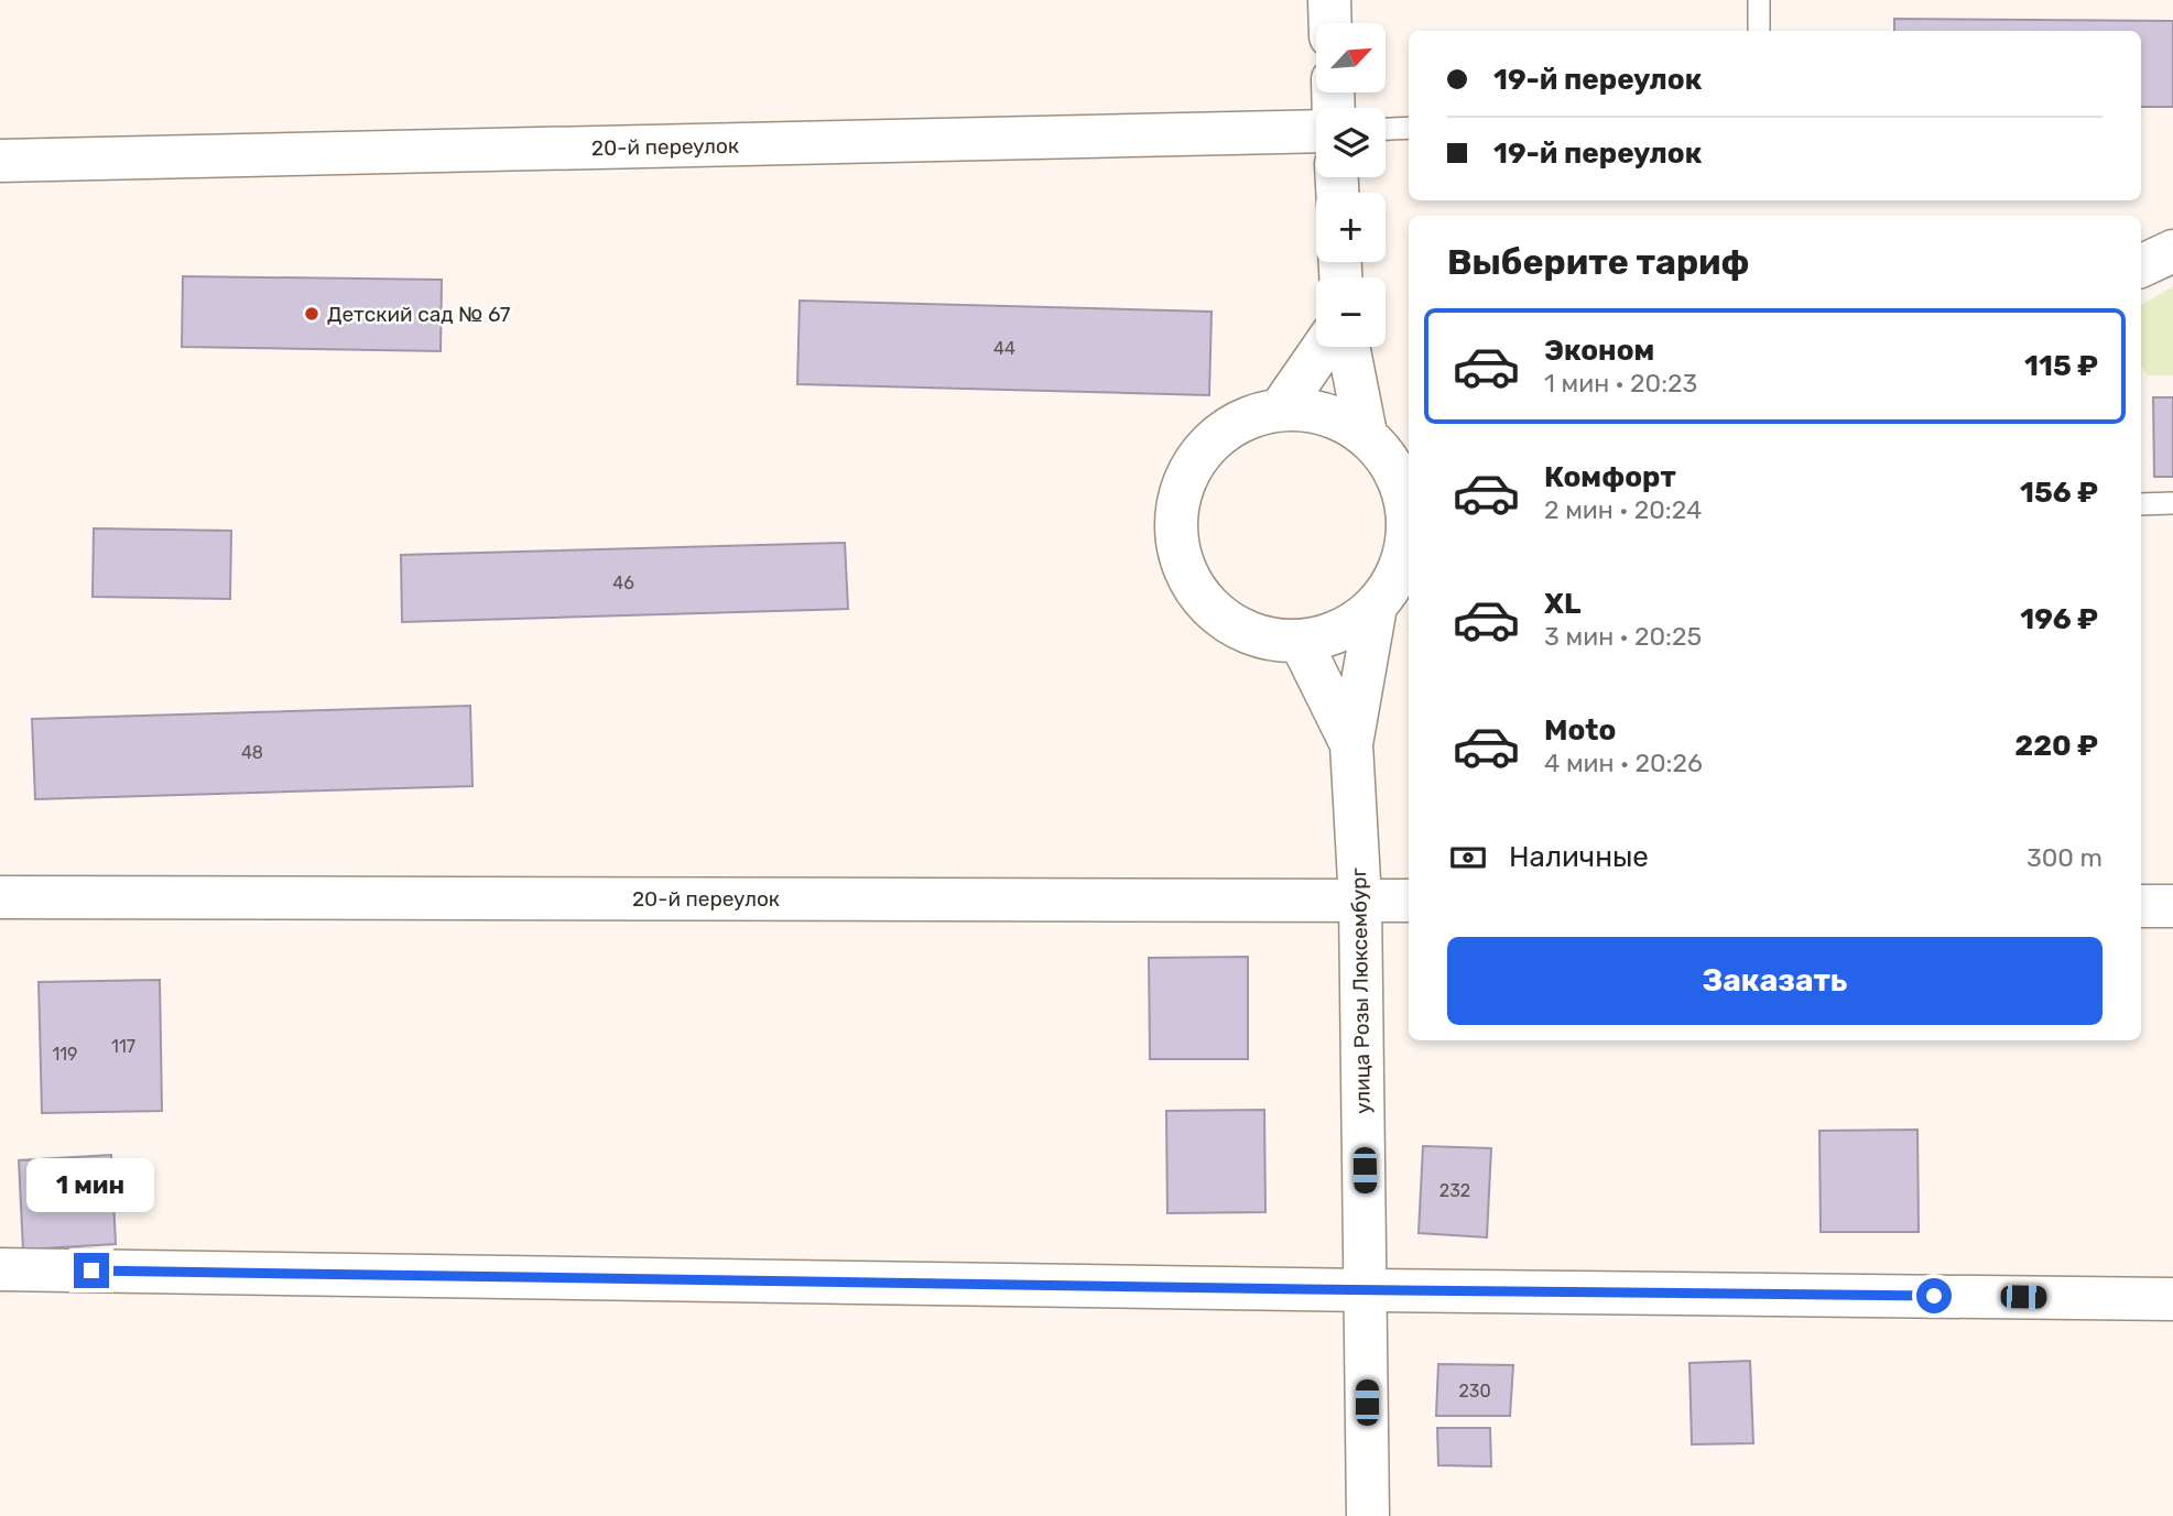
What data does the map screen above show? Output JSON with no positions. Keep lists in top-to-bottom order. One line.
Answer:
{"streets":{"street":["20-й переулок","улица Розы Люксембург"]},"crossings":[["20-й переулок","улица Розы Люксембург"]],"places":["Детский сад № 67"],"house_numbers":["44","46","48","117","119","232","230"],"north":"top right","page":{"map_buttons":["+","−"],"banner":["19-й переулок","19-й переулок"],"heading":"Выберите тариф","list":[{"name":"Эконом","note":"1 мин · 20:23","value":"115 ₽"},{"name":"Комфорт","note":"2 мин · 20:24","value":"156 ₽"},{"name":"XL","note":"3 мин · 20:25","value":"196 ₽"},{"name":"Moto","note":"4 мин · 20:26","value":"220 ₽"}],"pay":["Наличные","300 m"],"buttons":"Заказать","bubble":"1 мин"}}
